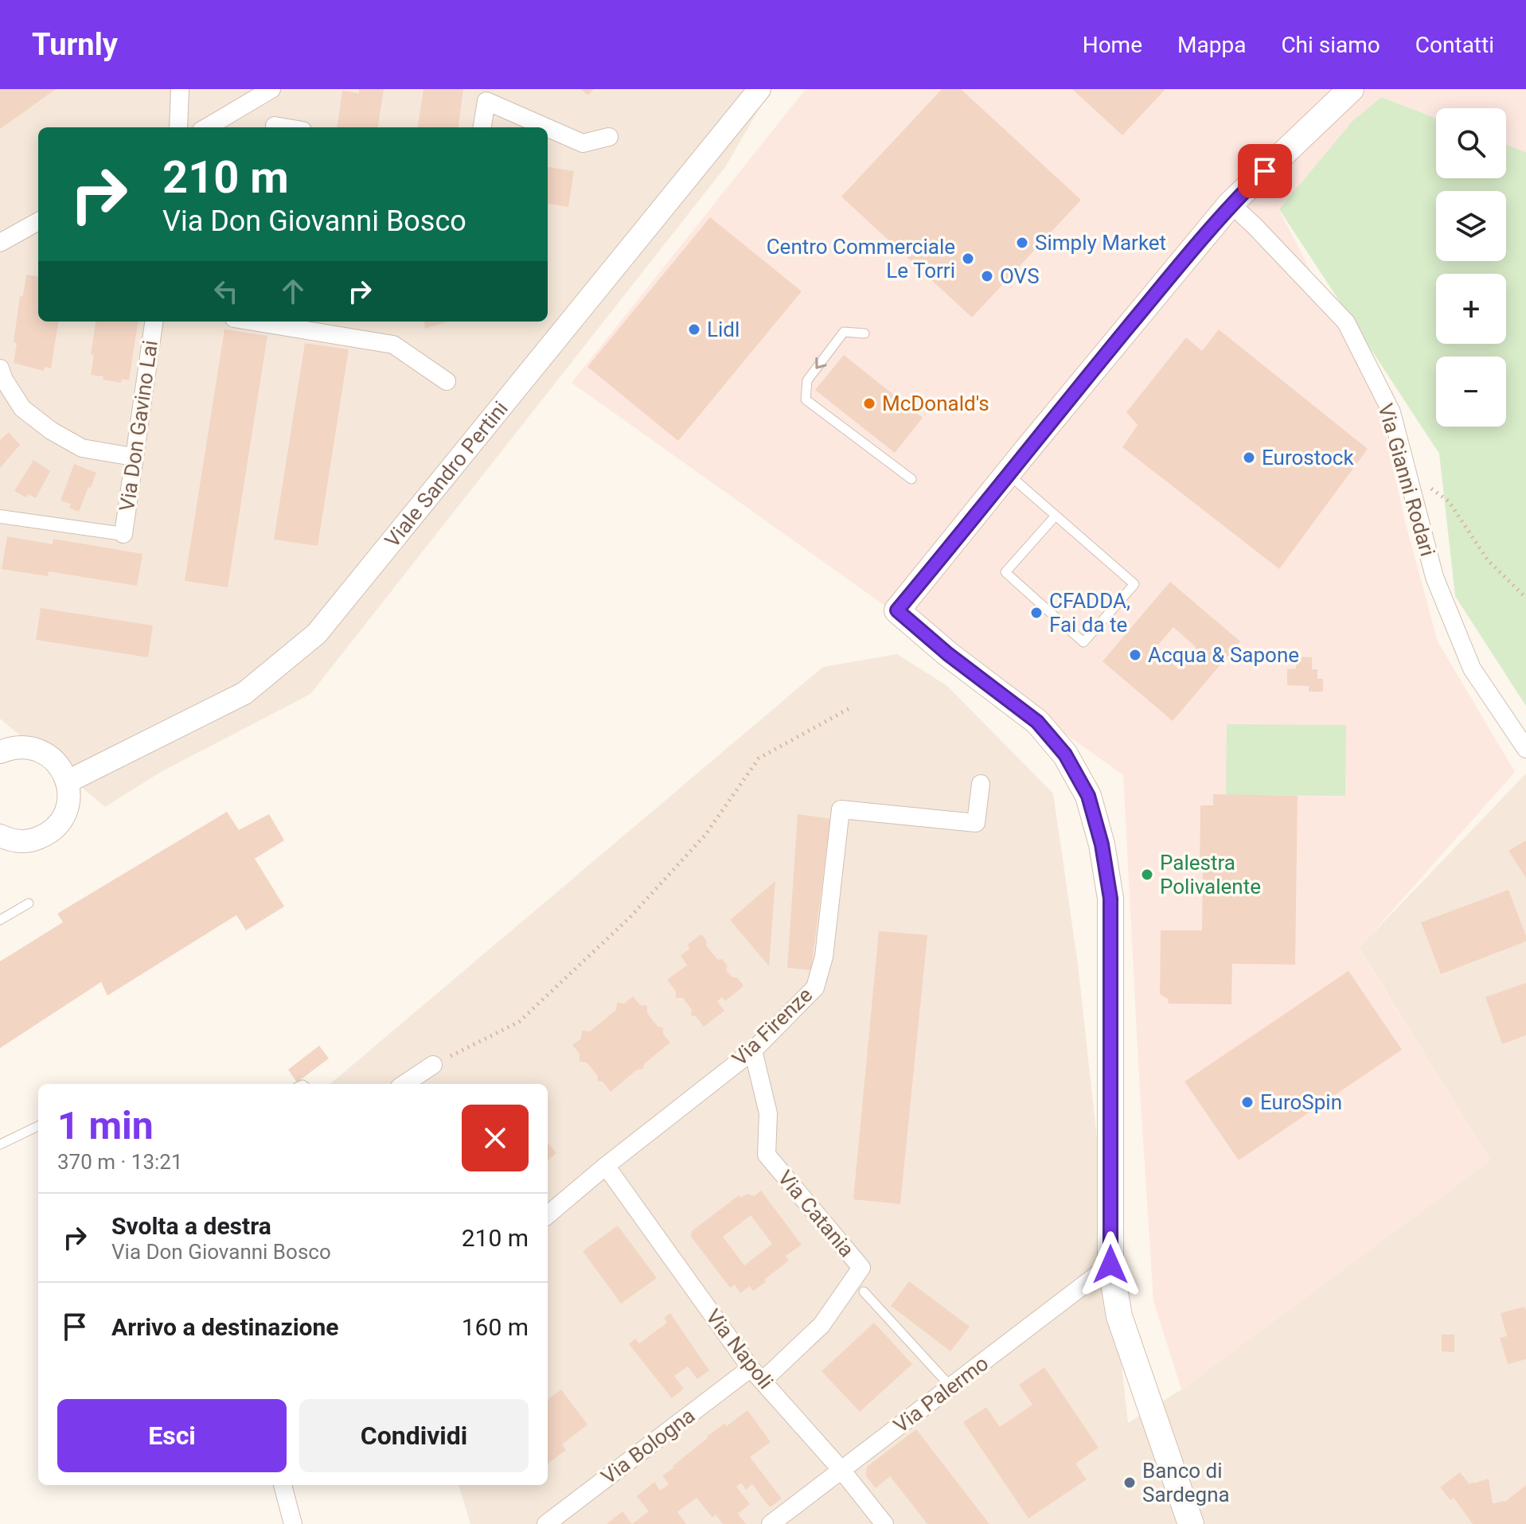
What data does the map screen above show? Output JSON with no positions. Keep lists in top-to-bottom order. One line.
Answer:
{"streets":{"street":["Via Don Gavino Lai","Viale Sandro Pertini","Via Gianni Rodari","Via Firenze","Via Catania","Via Napoli","Via Palermo","Via Bologna"]},"crossings":[["Via Firenze","Via Catania"],["Via Firenze","Via Napoli"],["Via Catania","Via Napoli"],["Via Catania","Via Bologna"],["Via Napoli","Via Palermo"],["Via Napoli","Via Bologna"]],"places":["Simply Market","Centro Commerciale Le Torri","OVS","Lidl","McDonald's","Eurostock","CFADDA, Fai da te","Acqua & Sapone","Palestra Polivalente","EuroSpin","Banco di Sardegna"],"page":{"header":"Turnly","nav":["Home","Mappa","Chi siamo","Contatti"],"map_buttons":["+","−"],"turn":["210 m","Via Don Giovanni Bosco"],"heading":["1 min","370 m · 13:21"],"list":[{"name":"Svolta a destra","note":"Via Don Giovanni Bosco","value":"210 m"},{"name":"Arrivo a destinazione","value":"160 m"}],"buttons":["Esci","Condividi"]}}
